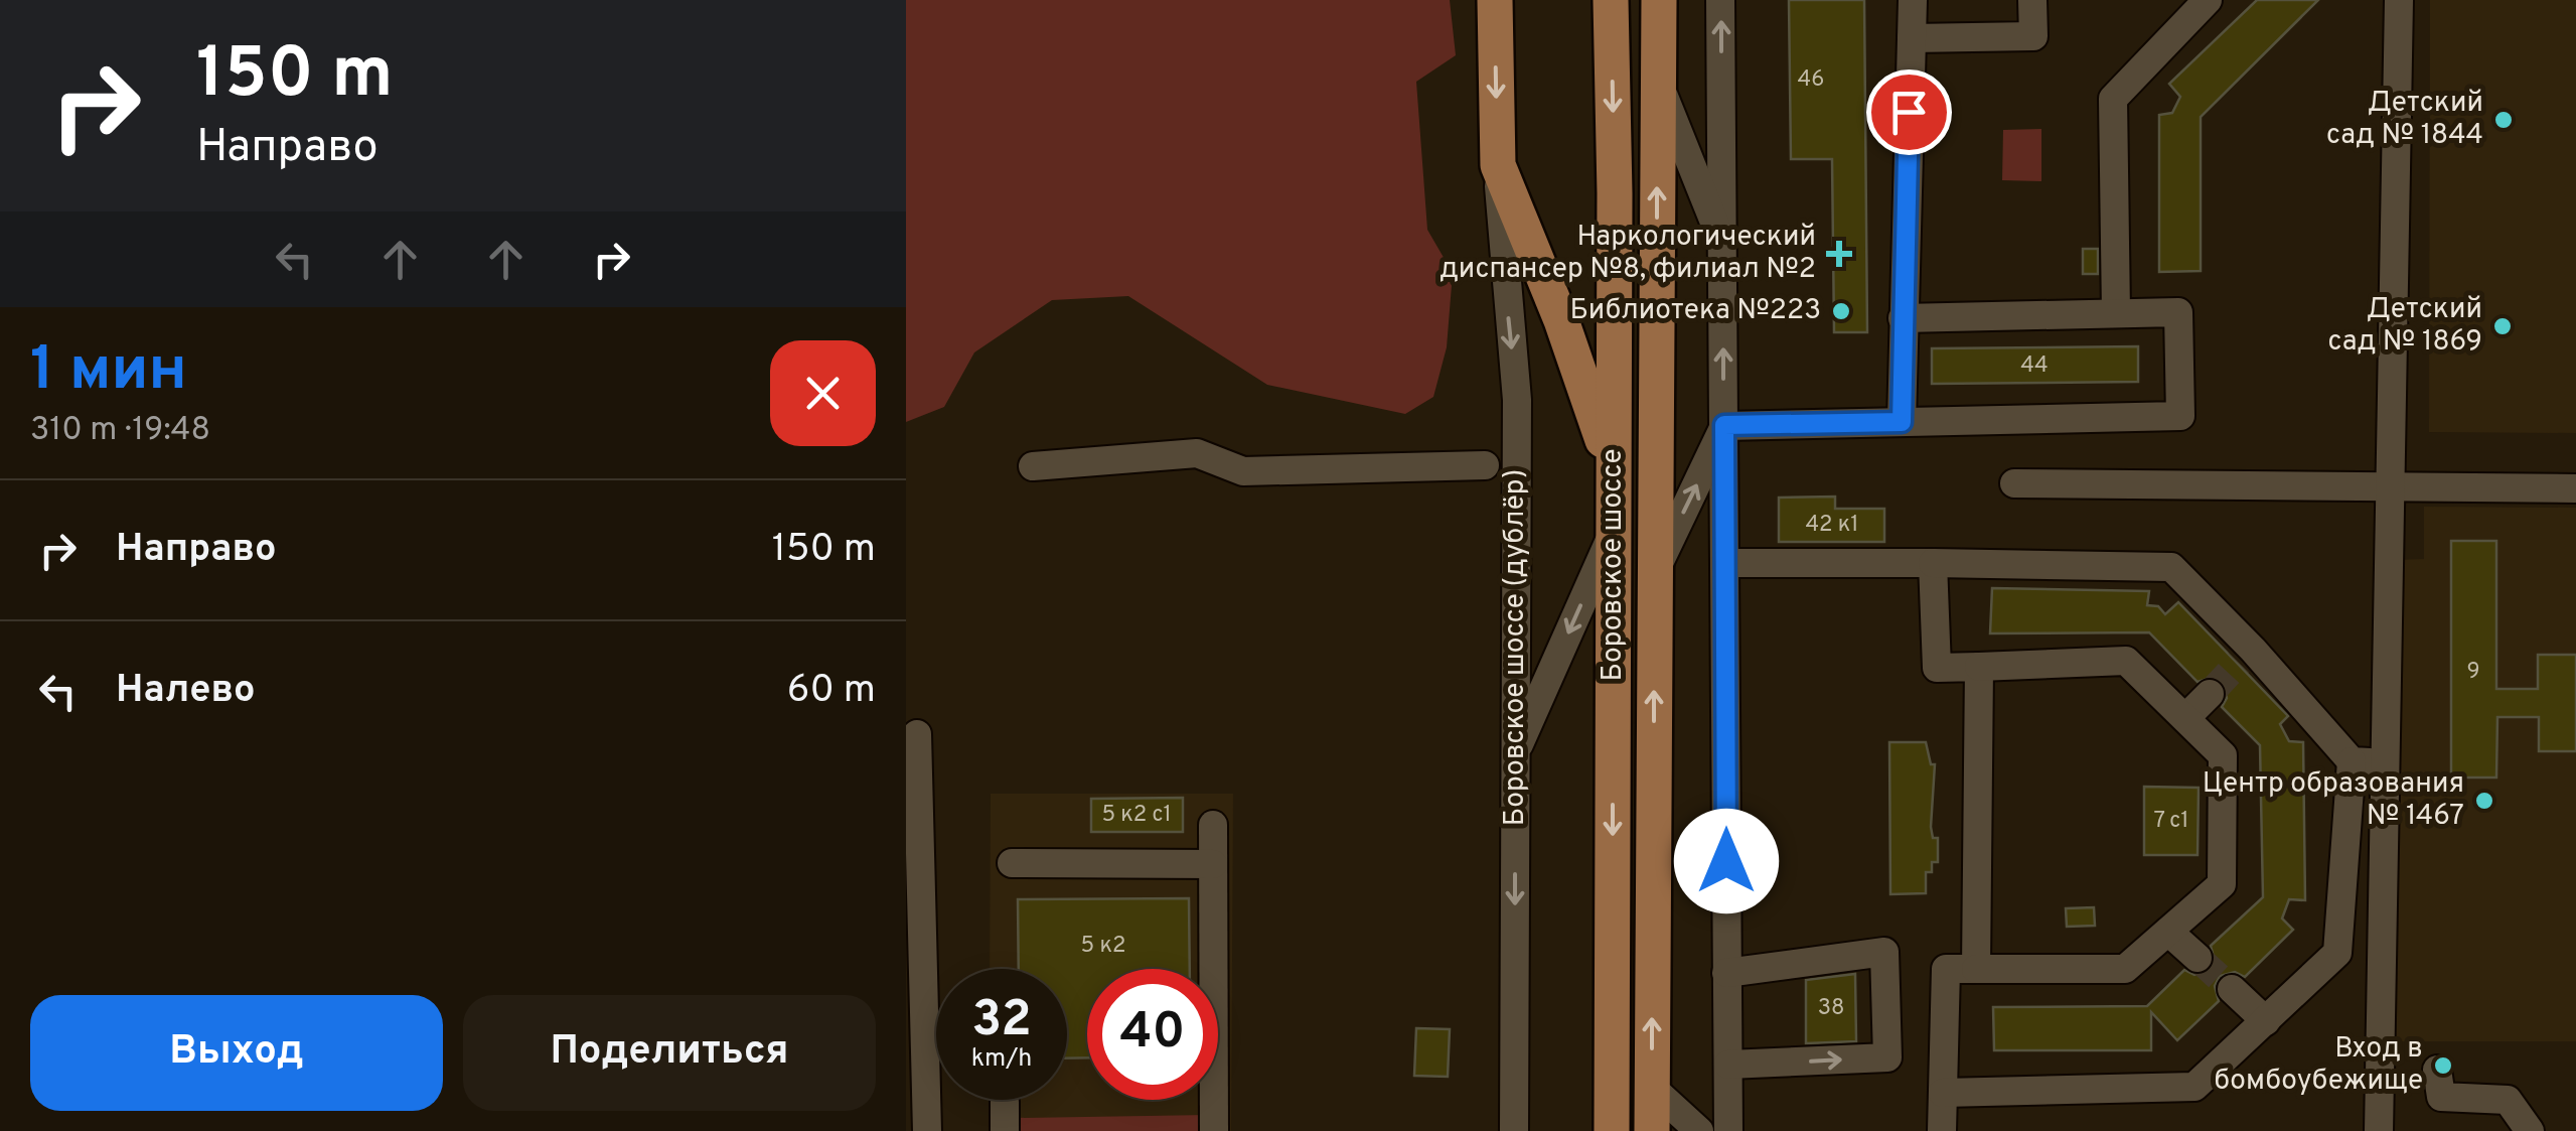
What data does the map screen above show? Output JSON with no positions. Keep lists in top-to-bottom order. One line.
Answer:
{"streets":{"main road":["Боровское шоссе"],"street":["Боровское шоссе (дублёр)"]},"places":{"other":["Детский сад № 1844","Библиотека №223","Детский сад № 1869","Центр образования № 1467","Вход в бомбоубежище"],"health":["Наркологический диспансер №8, филиал №2"]},"house_numbers":["46","44","42 к1","9","5 к2 с1","7 с1","5 к2","38"],"page":{"turn":["150 m","Направо"],"heading":["1 мин","310 m · 19:48"],"list":[{"name":"Направо","value":"150 m"},{"name":"Налево","value":"60 m"}],"speed":"32 km/h","limit":"40","buttons":["Выход","Поделиться"]}}
